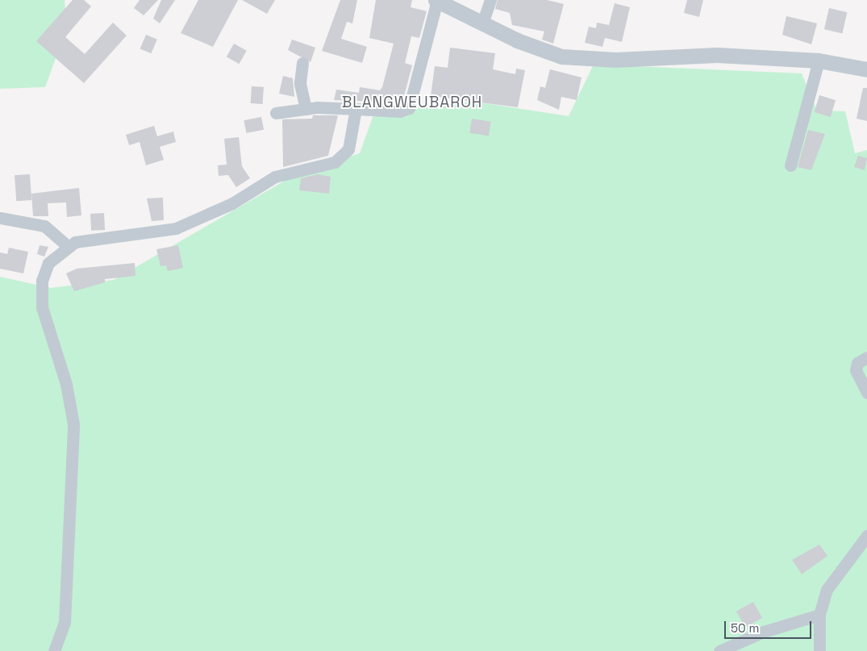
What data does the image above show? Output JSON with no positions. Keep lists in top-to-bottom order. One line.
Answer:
{"districts":["BLANGWEUBAROH"],"scale_bar":"50 m"}
